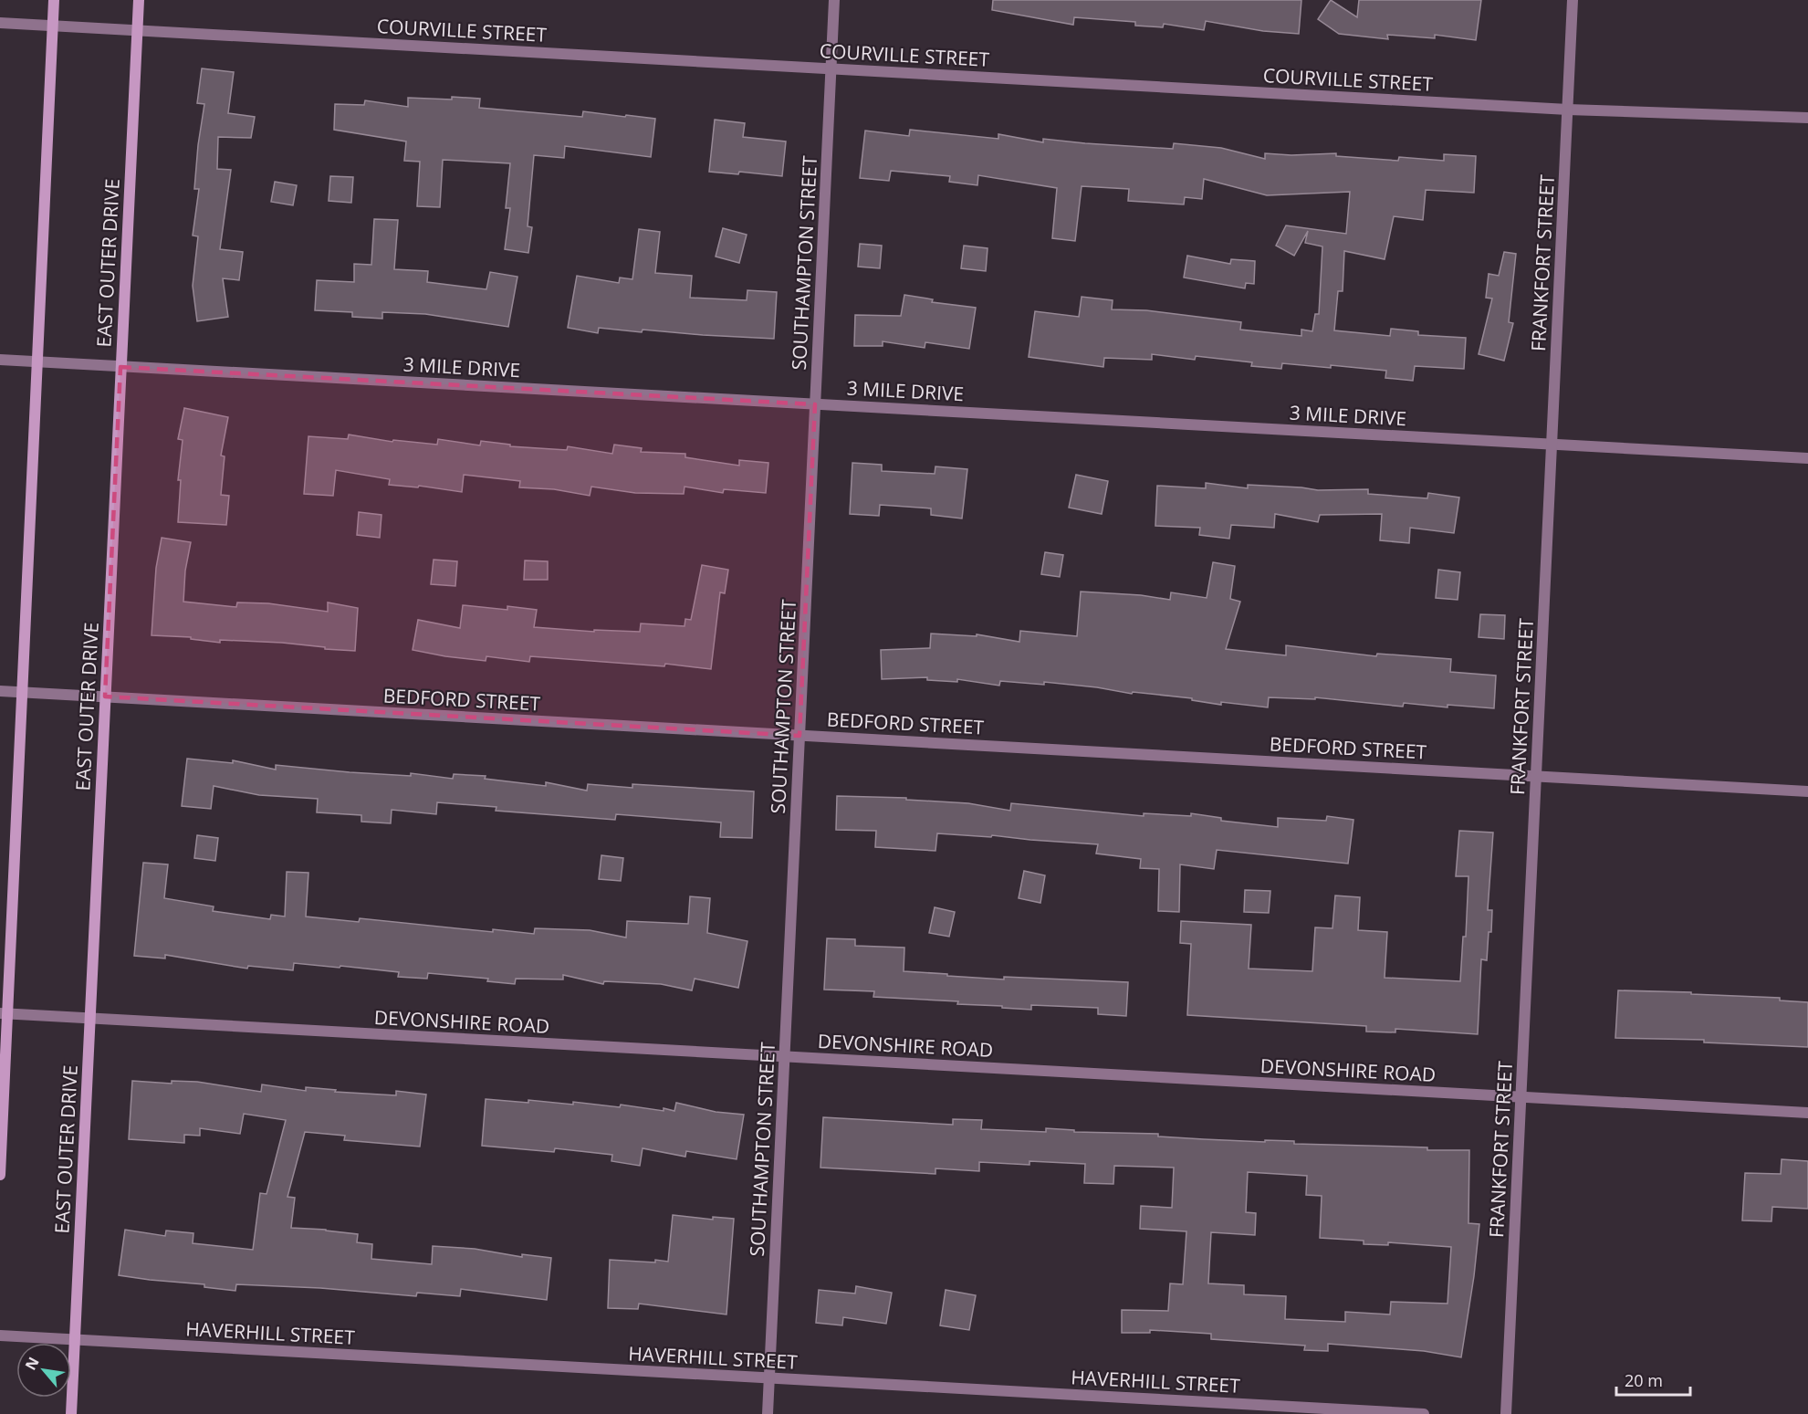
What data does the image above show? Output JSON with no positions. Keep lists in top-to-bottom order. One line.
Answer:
{"streets":{"street":["COURVILLE STREET","EAST OUTER DRIVE","SOUTHAMPTON STREET","FRANKFORT STREET","3 MILE DRIVE","BEDFORD STREET","DEVONSHIRE ROAD","HAVERHILL STREET"]},"crossings":[["COURVILLE STREET","EAST OUTER DRIVE"],["COURVILLE STREET","SOUTHAMPTON STREET"],["COURVILLE STREET","FRANKFORT STREET"],["EAST OUTER DRIVE","3 MILE DRIVE"],["EAST OUTER DRIVE","BEDFORD STREET"],["EAST OUTER DRIVE","DEVONSHIRE ROAD"],["EAST OUTER DRIVE","HAVERHILL STREET"],["SOUTHAMPTON STREET","3 MILE DRIVE"],["SOUTHAMPTON STREET","BEDFORD STREET"],["SOUTHAMPTON STREET","DEVONSHIRE ROAD"],["SOUTHAMPTON STREET","HAVERHILL STREET"],["FRANKFORT STREET","3 MILE DRIVE"],["FRANKFORT STREET","BEDFORD STREET"],["FRANKFORT STREET","DEVONSHIRE ROAD"]],"scale_bar":"20 m","north":"top left"}
